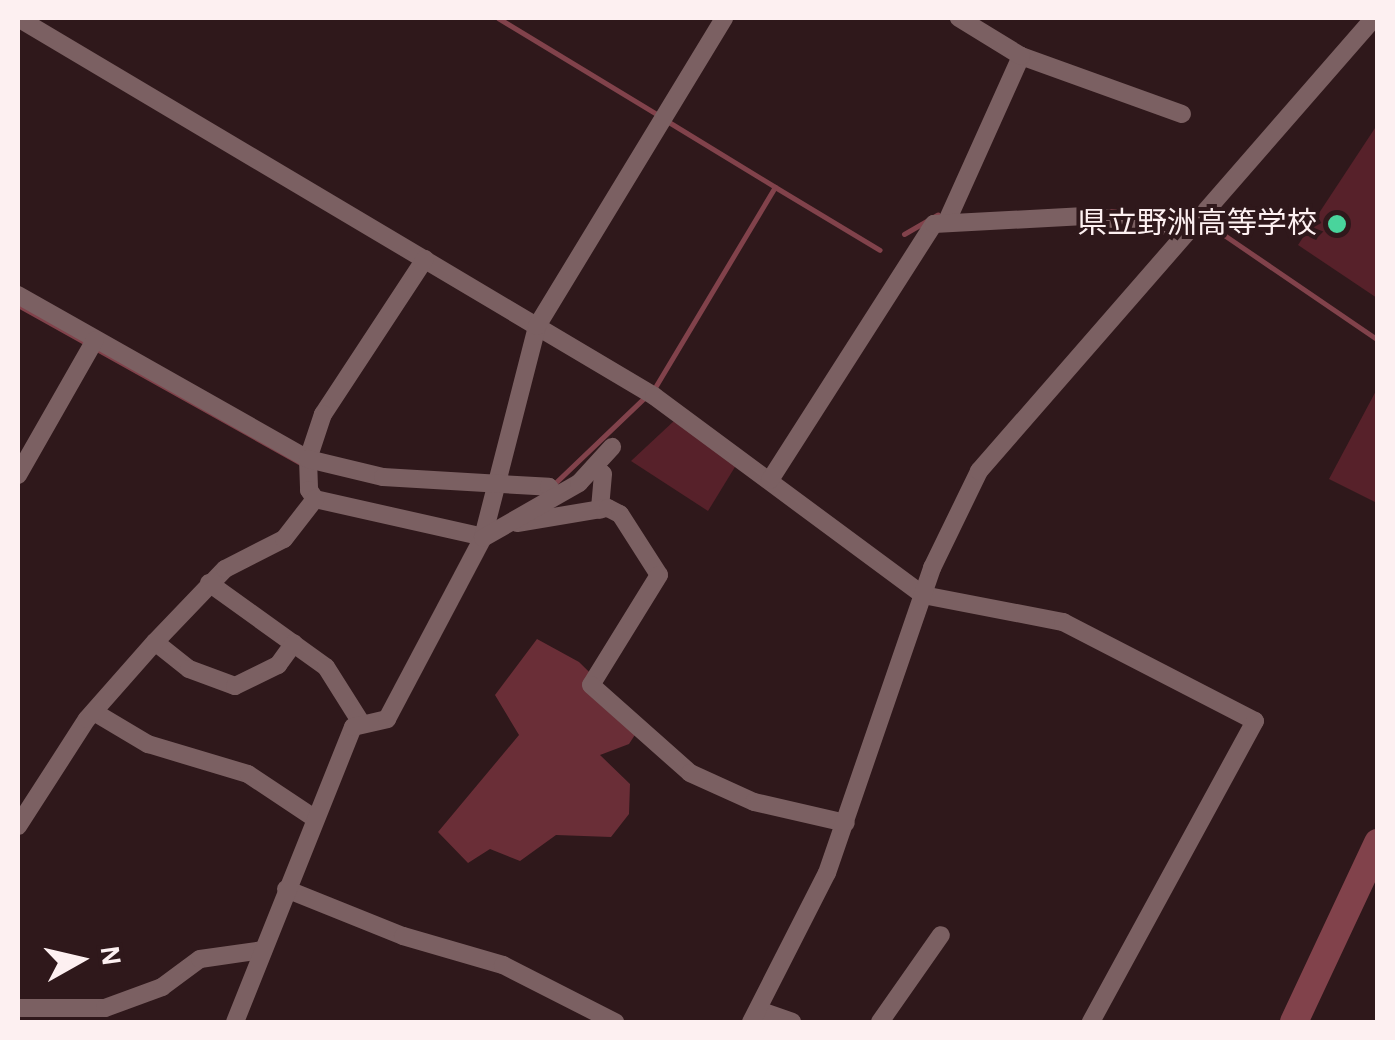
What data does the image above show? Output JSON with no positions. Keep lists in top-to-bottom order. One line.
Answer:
{"places":["県立野洲高等学校"],"north":"right"}
